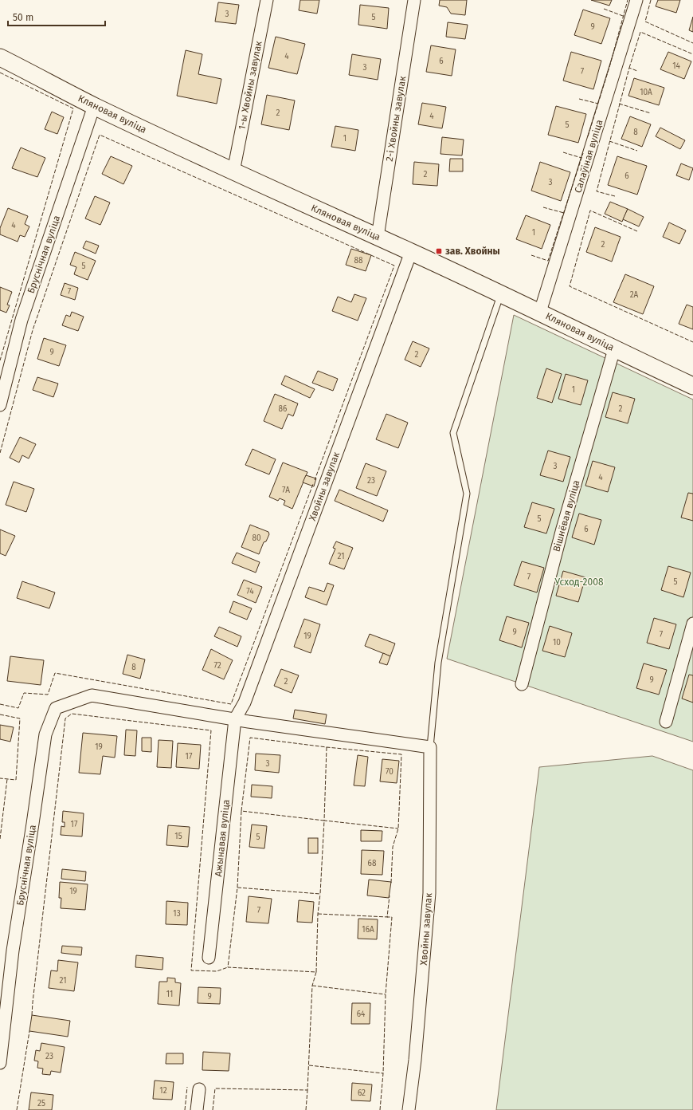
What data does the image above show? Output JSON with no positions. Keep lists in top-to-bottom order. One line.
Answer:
{"streets":{"street":["1-ы Хвойны завулак","Кляновая вуліца","2-і Хвойны завулак","Салаўіная вуліца","Бруснічная вуліца","Хвойны завулак","Вішнёвая вуліца","Ажынавая вуліца"]},"crossings":[["1-ы Хвойны завулак","Кляновая вуліца"],["Кляновая вуліца","2-і Хвойны завулак"],["Кляновая вуліца","Салаўіная вуліца"],["Кляновая вуліца","Бруснічная вуліца"],["Кляновая вуліца","Хвойны завулак"],["Кляновая вуліца","Вішнёвая вуліца"],["Бруснічная вуліца","Хвойны завулак"],["Бруснічная вуліца","Ажынавая вуліца"],["Хвойны завулак","Ажынавая вуліца"]],"parks":["Усход-2008"],"places":{"transit":["зав. Хвойны"]},"house_numbers":["3","5","9","4","6","14","3","7","10А","2","4","5","8","1","2","6","3","4","1","2","88","5","7","2А","9","2","1","86","2","3","4","23","7А","5","6","80","21","7","5","74","9","7","19","10","72","8","9","2","19","17","3","70","17","15","5","68","19","7","13","16А","21","11","9","64","23","12","62","25"],"scale_bar":"50 m"}
